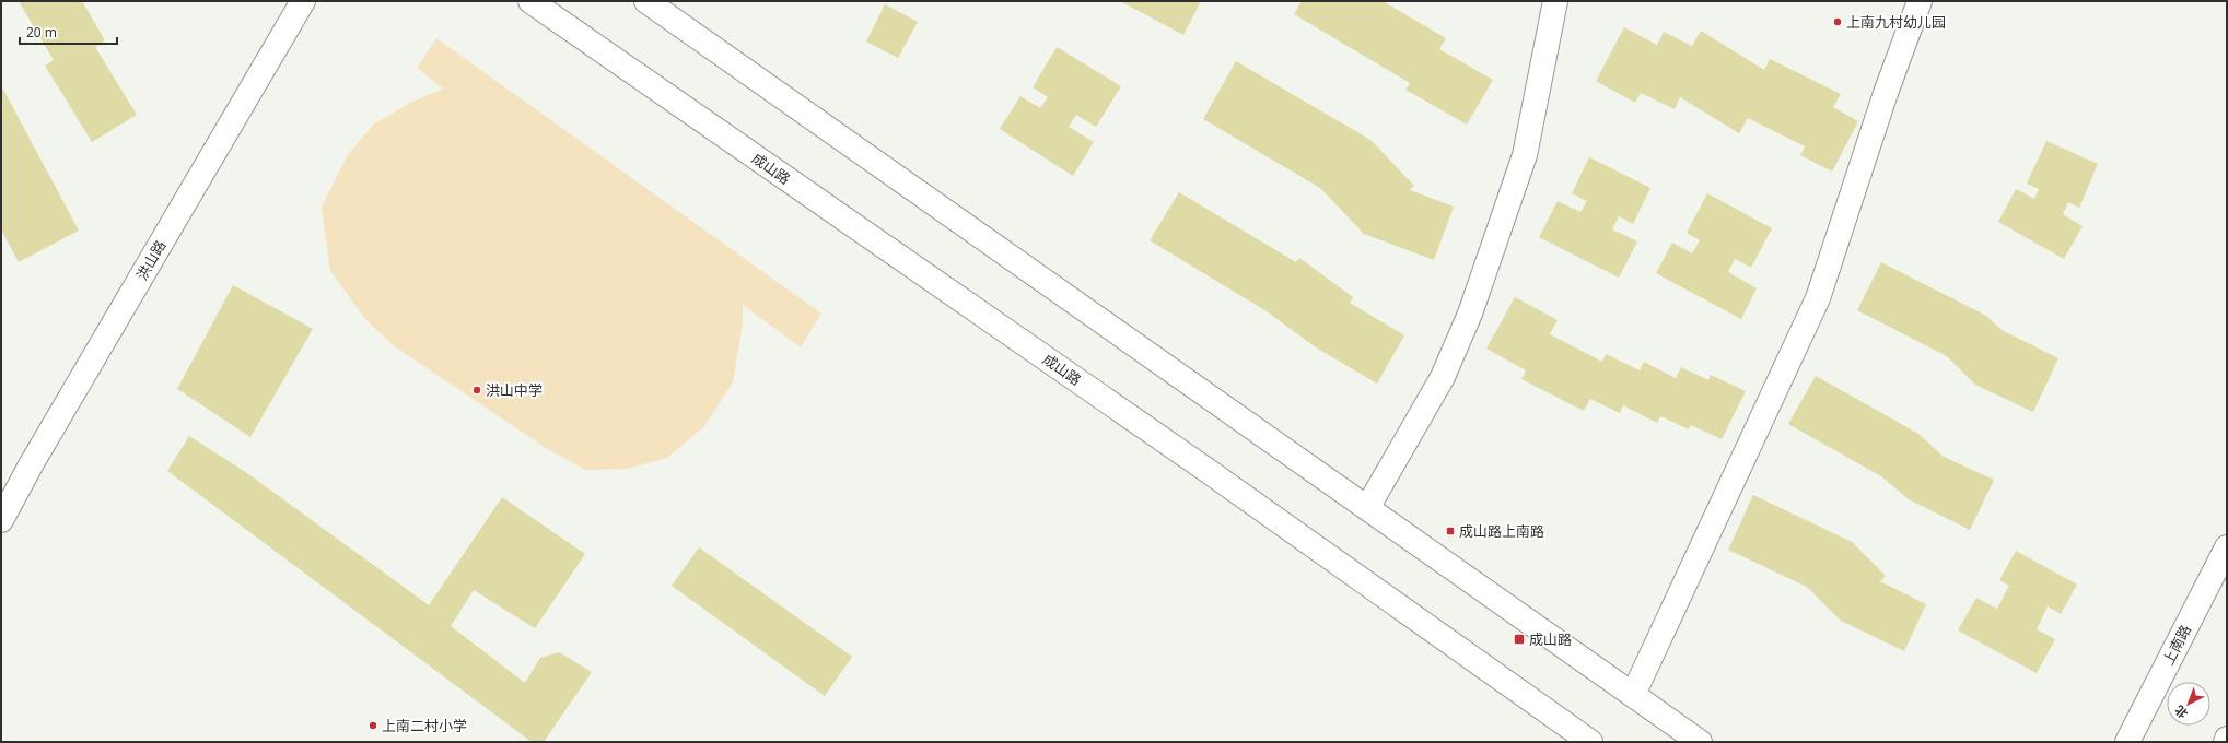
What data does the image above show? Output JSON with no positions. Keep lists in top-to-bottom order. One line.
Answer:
{"streets":{"main road":["成山路","洪山路","上南路"]},"places":{"other":["上南九村幼儿园","洪山中学","上南二村小学"],"transit":["成山路上南路","成山路"]},"scale_bar":"20 m","north":"bottom left"}
